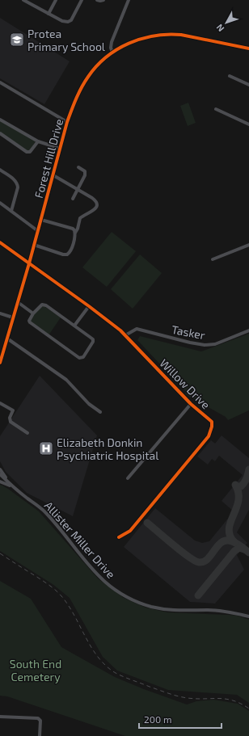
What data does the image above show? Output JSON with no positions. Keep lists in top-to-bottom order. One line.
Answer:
{"streets":{"street":["Forest Hill Drive","Tasker","Willow Drive","Allister Miller Drive"]},"crossings":[["Forest Hill Drive","Willow Drive"],["Tasker","Willow Drive"]],"parks":["South End Cemetery"],"places":{"school or university":["Protea Primary School"],"hospital":["Elizabeth Donkin Psychiatric Hospital"]},"scale_bar":"200 m","north":"bottom left"}
